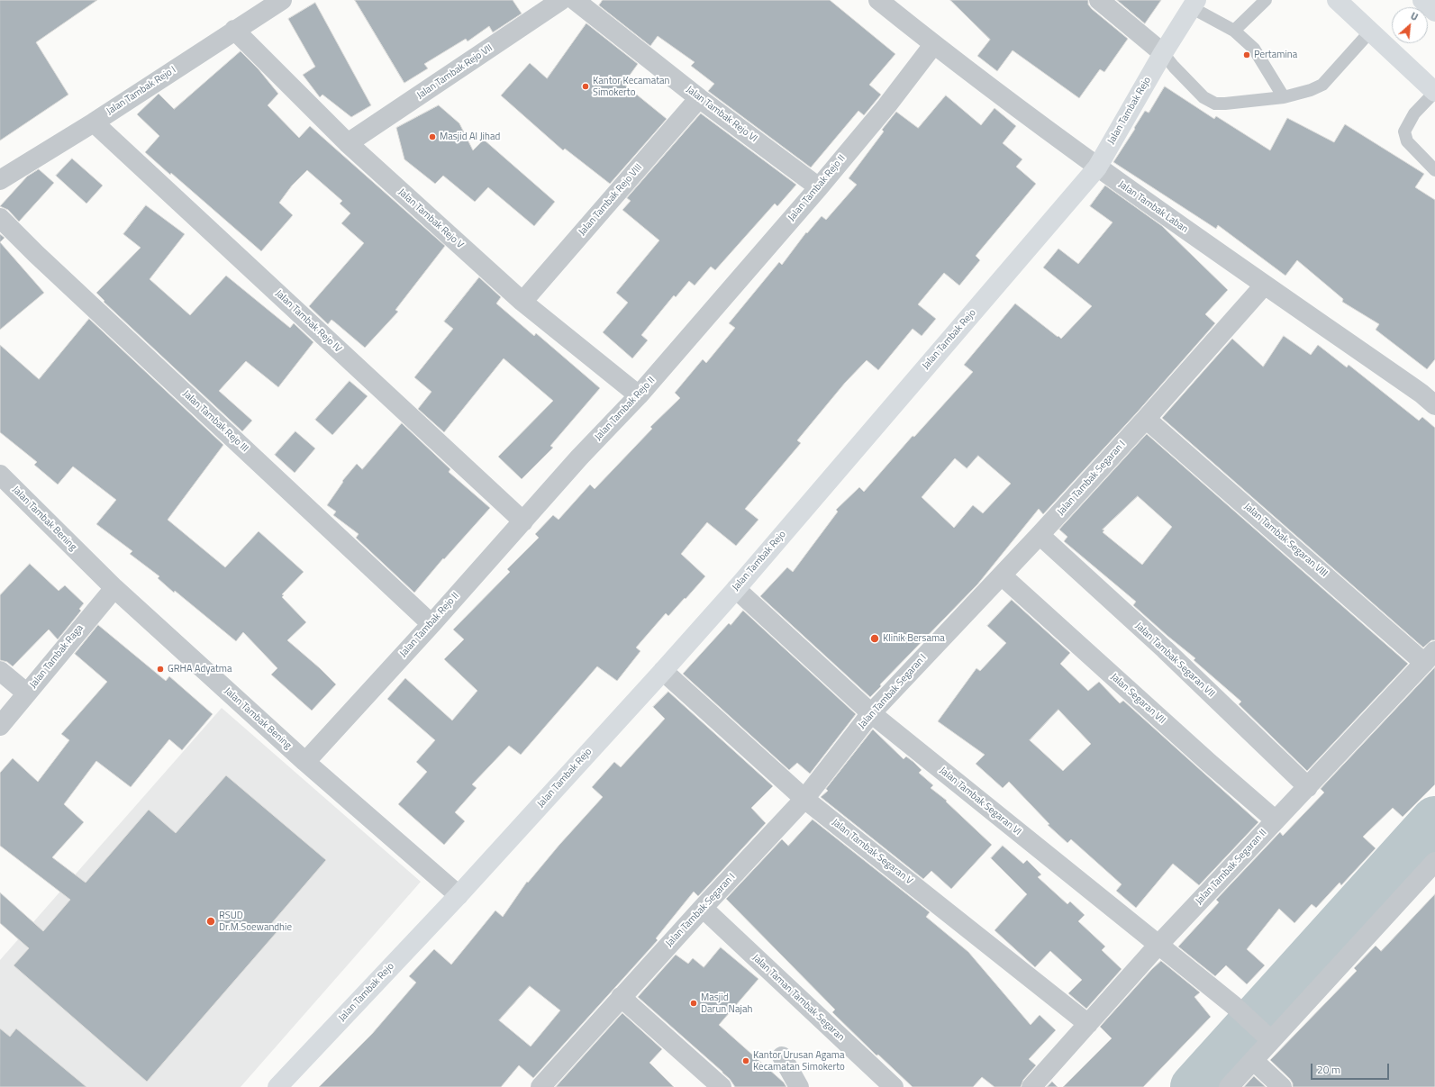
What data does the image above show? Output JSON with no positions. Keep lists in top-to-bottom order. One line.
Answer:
{"streets":{"main road":["Jalan Tambak Rejo"],"street":["Jalan Tambak Rejo VII","Jalan Tambak Rejo I","Jalan Tambak Rejo VI","Jalan Tambak Rejo II","Jalan Tambak Rejo VIII","Jalan Tambak Laban","Jalan Tambak Rejo V","Jalan Tambak Rejo IV","Jalan Tambak Rejo III","Jalan Tambak Segaran I","Jalan Tambak Bening","Jalan Tambak Segaran VIII","Jalan Tambak Raga","Jalan Tambak Segaran VII","Jalan Segaran VII","Jalan Tambak Segaran VI","Jalan Tambak Segaran V","Jalan Tambak Segaran II","Jalan Taman Tambak Segaran"]},"crossings":[["Jalan Tambak Rejo VII","Jalan Tambak Rejo V"],["Jalan Tambak Rejo I","Jalan Tambak Rejo V"],["Jalan Tambak Rejo I","Jalan Tambak Rejo IV"],["Jalan Tambak Rejo","Jalan Tambak Laban"],["Jalan Tambak Rejo","Jalan Tambak Bening"],["Jalan Tambak Rejo","Jalan Tambak Segaran VI"],["Jalan Tambak Rejo","Jalan Tambak Segaran V"],["Jalan Tambak Rejo VI","Jalan Tambak Rejo II"],["Jalan Tambak Rejo VI","Jalan Tambak Rejo VIII"],["Jalan Tambak Rejo II","Jalan Tambak Laban"],["Jalan Tambak Rejo II","Jalan Tambak Rejo V"],["Jalan Tambak Rejo II","Jalan Tambak Rejo IV"],["Jalan Tambak Rejo II","Jalan Tambak Rejo III"],["Jalan Tambak Rejo II","Jalan Tambak Bening"],["Jalan Tambak Rejo VIII","Jalan Tambak Rejo V"],["Jalan Tambak Laban","Jalan Tambak Segaran I"],["Jalan Tambak Segaran I","Jalan Tambak Segaran VIII"],["Jalan Tambak Segaran I","Jalan Tambak Segaran VII"],["Jalan Tambak Segaran I","Jalan Segaran VII"],["Jalan Tambak Segaran I","Jalan Tambak Segaran VI"],["Jalan Tambak Segaran I","Jalan Tambak Segaran V"],["Jalan Tambak Segaran I","Jalan Taman Tambak Segaran"],["Jalan Tambak Bening","Jalan Tambak Raga"],["Jalan Tambak Segaran VIII","Jalan Tambak Segaran II"],["Jalan Tambak Segaran VII","Jalan Tambak Segaran II"],["Jalan Segaran VII","Jalan Tambak Segaran II"],["Jalan Tambak Segaran VI","Jalan Tambak Segaran II"],["Jalan Tambak Segaran V","Jalan Tambak Segaran II"]],"places":["Pertamina","Kantor Kecamatan Simokerto","Masjid Al Jihad","Klinik Bersama","GRHA Adyatma","RSUD Dr.M.Soewandhie","Masjid Darun Najah","Kantor Urusan Agama Kecamatan Simokerto"],"scale_bar":"20 m","north":"top right"}
